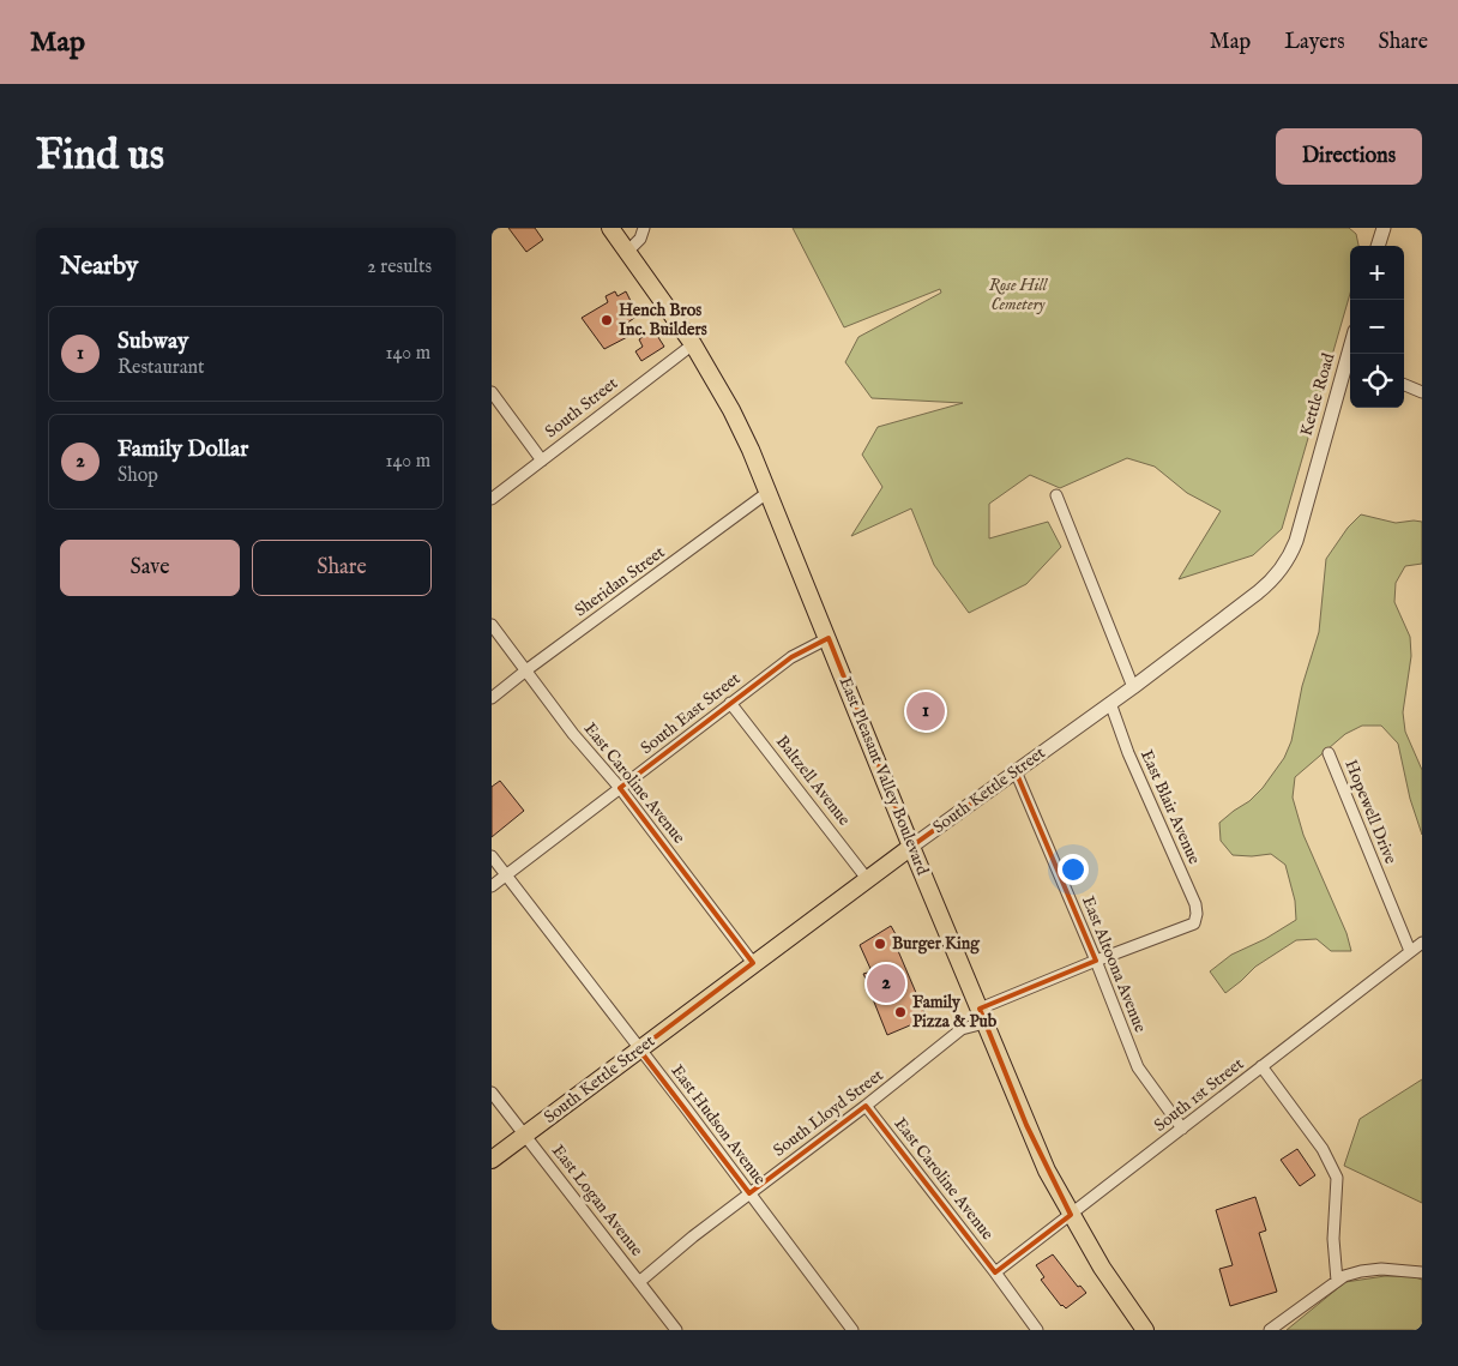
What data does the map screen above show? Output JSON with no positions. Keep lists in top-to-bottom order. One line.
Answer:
{"streets":{"main road":["East Pleasant Valley Boulevard","South Kettle Street"],"street":["Kettle Road","South Street","Sheridan Street","South East Street","Baltzell Avenue","East Caroline Avenue","East Blair Avenue","Hopewell Drive","East Altoona Avenue","South 1st Street","South Lloyd Street","East Hudson Avenue","East Logan Avenue"]},"crossings":[["Kettle Road","South Kettle Street"],["South Street","East Pleasant Valley Boulevard"],["Sheridan Street","East Pleasant Valley Boulevard"],["Sheridan Street","East Caroline Avenue"],["South East Street","East Pleasant Valley Boulevard"],["South East Street","Baltzell Avenue"],["South East Street","East Caroline Avenue"],["South East Street","East Hudson Avenue"],["East Pleasant Valley Boulevard","South Kettle Street"],["East Pleasant Valley Boulevard","South 1st Street"],["East Pleasant Valley Boulevard","South Lloyd Street"],["Baltzell Avenue","South Kettle Street"],["East Caroline Avenue","South Kettle Street"],["East Caroline Avenue","South 1st Street"],["East Caroline Avenue","South Lloyd Street"],["South Kettle Street","East Blair Avenue"],["South Kettle Street","East Altoona Avenue"],["South Kettle Street","East Hudson Avenue"],["South Kettle Street","East Logan Avenue"],["East Blair Avenue","South Lloyd Street"],["Hopewell Drive","South 1st Street"],["East Altoona Avenue","South 1st Street"],["East Altoona Avenue","South Lloyd Street"],["South Lloyd Street","East Hudson Avenue"],["South Lloyd Street","East Logan Avenue"]],"parks":["Rose Hill Cemetery"],"places":["Hench Bros Inc. Builders","Burger King","Family Pizza & Pub"],"page":{"header":"Map","nav":["Map","Layers","Share"],"buttons":["Directions",["Save","Share"]],"title":"Find us","heading":["Nearby","2 results"],"map_buttons":["+","−"],"list":[{"mark":"1","name":"Subway","note":"Restaurant","value":"140 m"},{"mark":"2","name":"Family Dollar","note":"Shop","value":"140 m"}],"pins":["1","2"]}}
